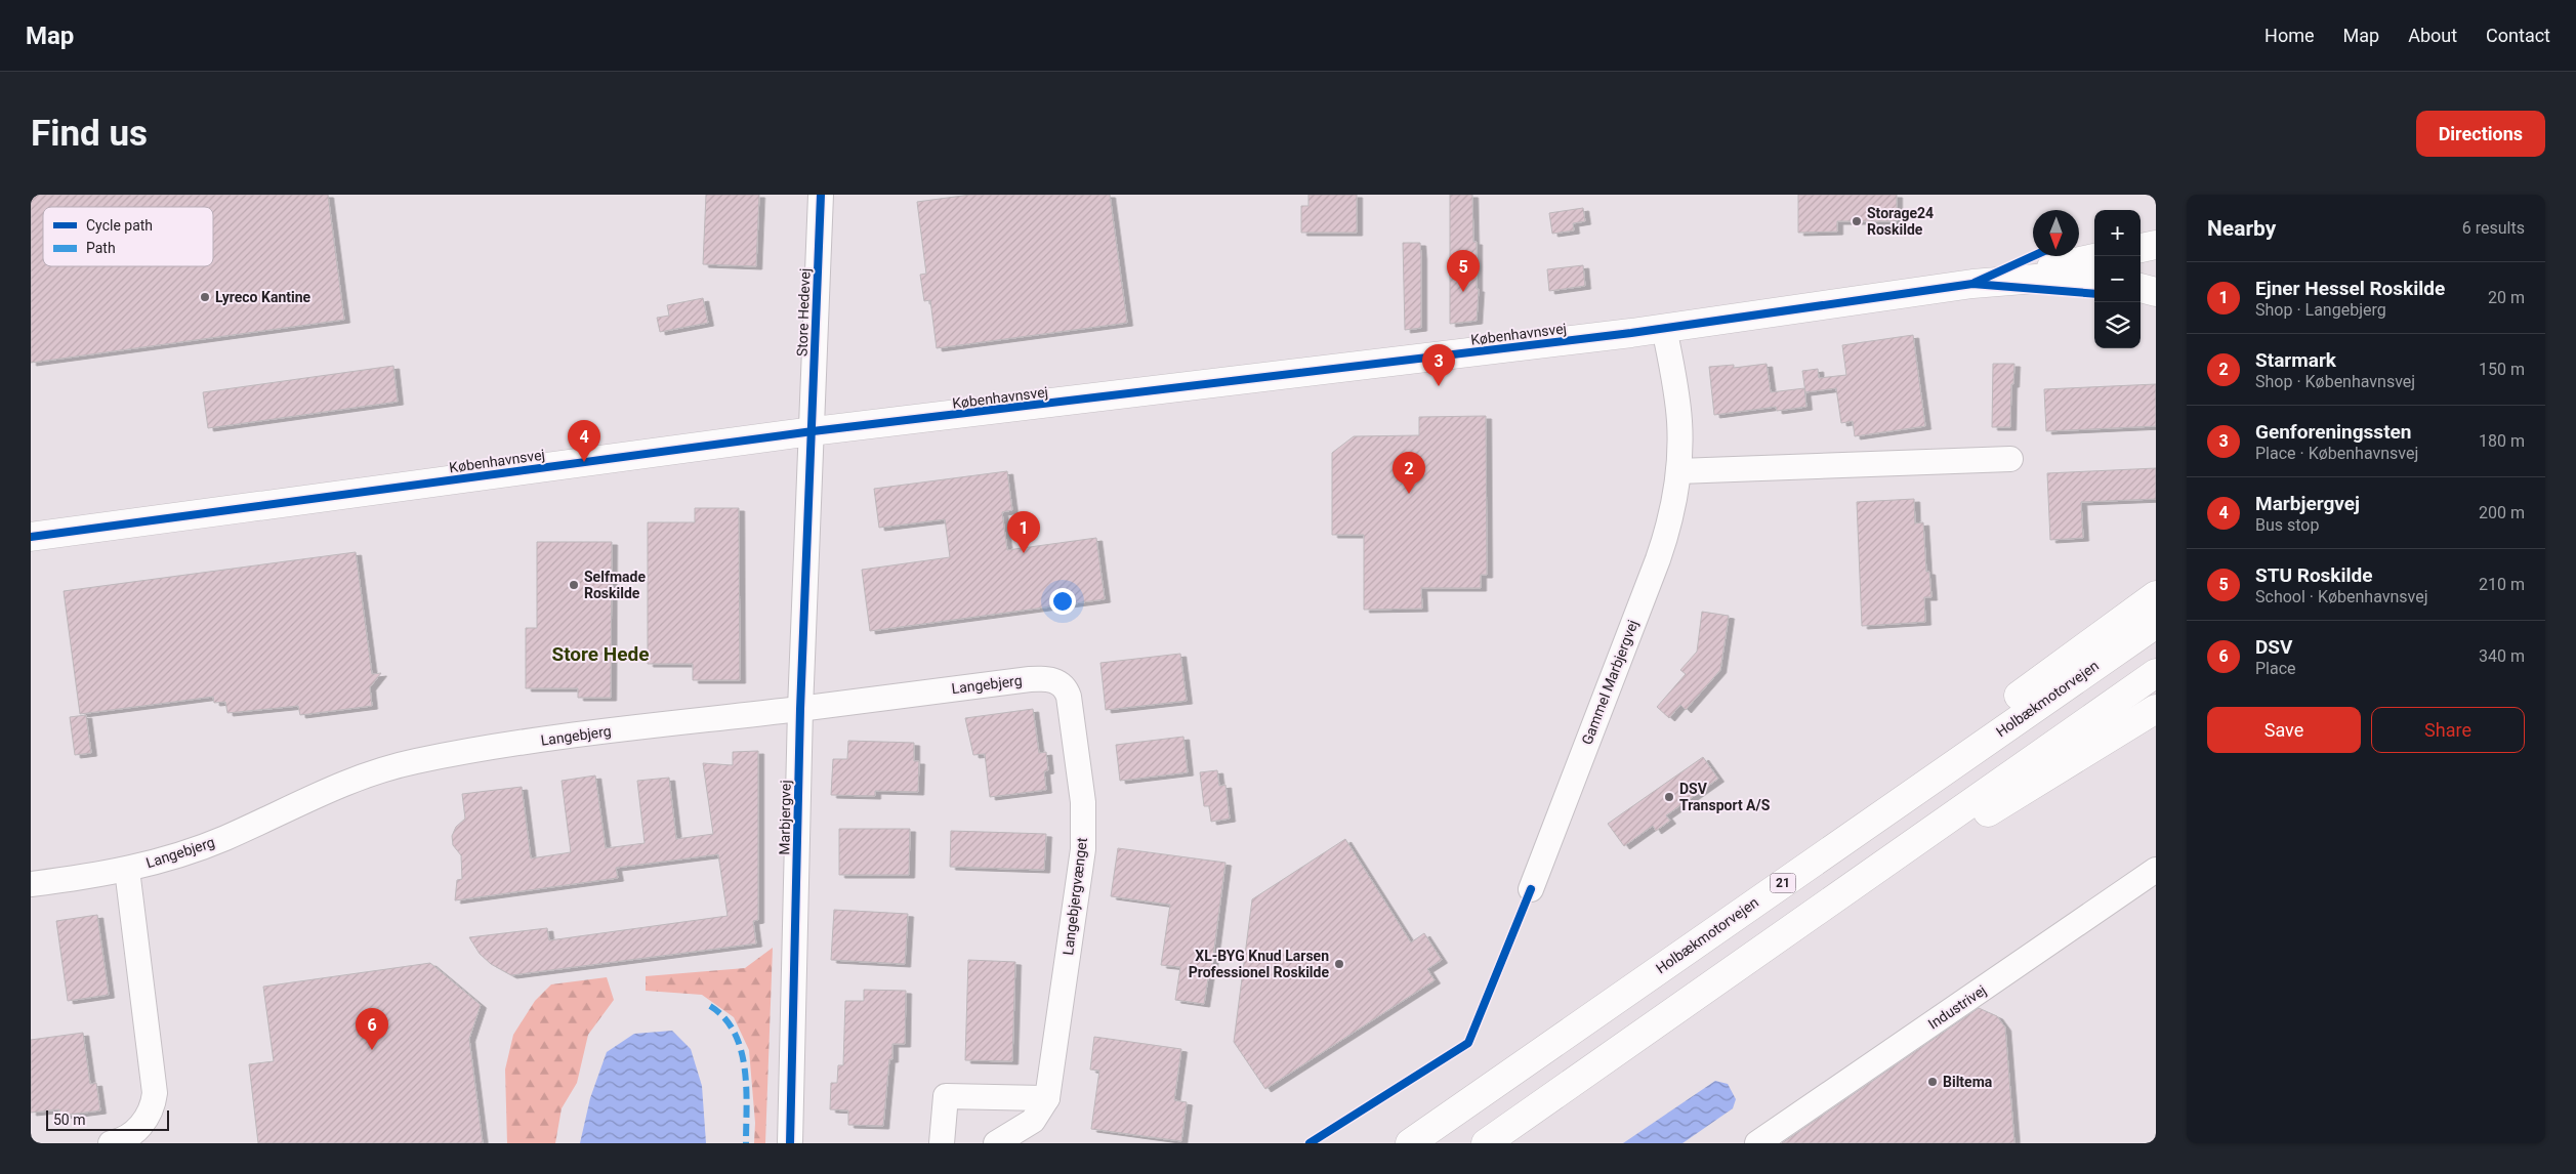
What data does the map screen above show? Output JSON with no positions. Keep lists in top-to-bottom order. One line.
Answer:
{"streets":{"main road":["Københavnsvej","Holbækmotorvejen","21"],"street":["Store Hedevej","Gammel Marbjergvej","Langebjerg","Marbjergvej","Langebjergvænget","Industrivej"]},"crossings":[["Store Hedevej","Københavnsvej"],["Store Hedevej","Marbjergvej"],["Københavnsvej","Gammel Marbjergvej"],["Københavnsvej","Marbjergvej"],["Langebjerg","Marbjergvej"],["Langebjerg","Langebjergvænget"]],"districts":["Store Hede"],"places":["Storage24 Roskilde","Lyreco Kantine","Selfmade Roskilde","DSV Transport A/S","XL-BYG Knud Larsen Professionel Roskilde","Biltema"],"legend":["Cycle path","Path"],"scale_bar":"50 m","north":"bottom","page":{"header":"Map","nav":["Home","Map","About","Contact"],"buttons":["Directions",["Save","Share"]],"title":"Find us","heading":["Nearby","6 results"],"map_buttons":["+","−"],"pins":["5","3","4","2","1","6"],"list":[{"mark":"1","name":"Ejner Hessel Roskilde","note":"Shop · Langebjerg","value":"20 m"},{"mark":"2","name":"Starmark","note":"Shop · Københavnsvej","value":"150 m"},{"mark":"3","name":"Genforeningssten","note":"Place · Københavnsvej","value":"180 m"},{"mark":"4","name":"Marbjergvej","note":"Bus stop","value":"200 m"},{"mark":"5","name":"STU Roskilde","note":"School · Københavnsvej","value":"210 m"},{"mark":"6","name":"DSV","note":"Place","value":"340 m"}],"scale":"50 m"}}
